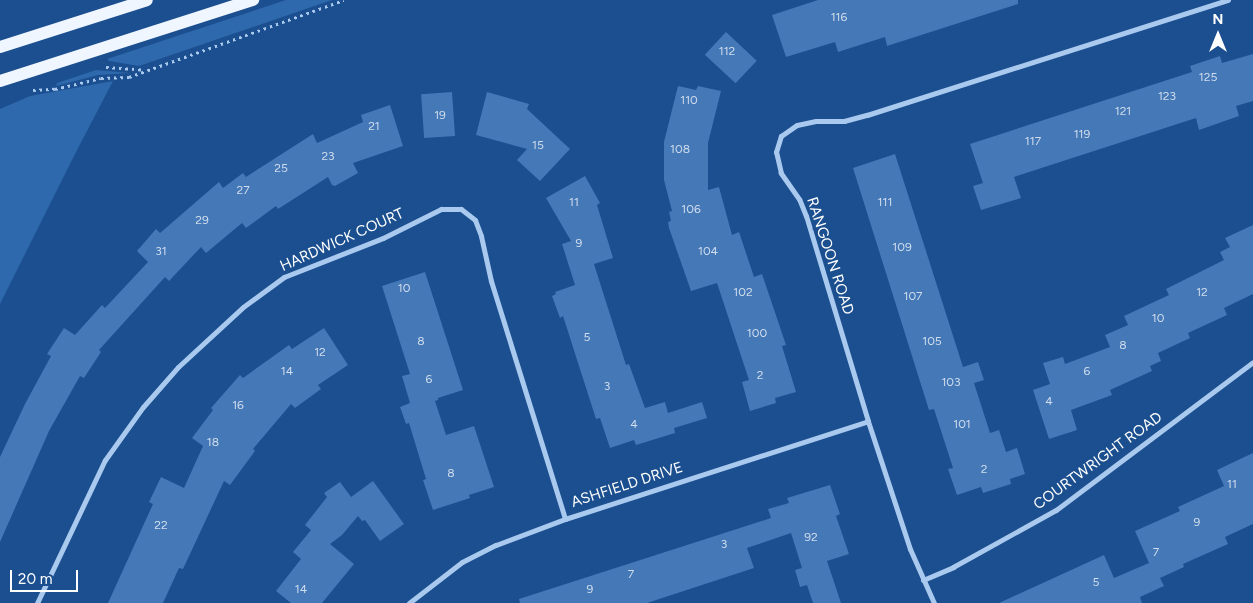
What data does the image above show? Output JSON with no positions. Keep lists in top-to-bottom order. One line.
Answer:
{"streets":{"street":["HARDWICK COURT","RANGOON ROAD","COURTWRIGHT ROAD","ASHFIELD DRIVE"]},"crossings":[["HARDWICK COURT","ASHFIELD DRIVE"],["RANGOON ROAD","COURTWRIGHT ROAD"],["RANGOON ROAD","ASHFIELD DRIVE"]],"house_numbers":["116","112","125","123","110","121","19","21","119","117","15","108","23","25","27","11","111","106","29","9","109","31","104","10","102","12","107","10","100","5","8","105","8","12","14","6","2","6","103","3","4","16","4","101","18","2","8","11","9","22","92","3","7","7","5","14","9"],"scale_bar":"20 m","north":"top"}
